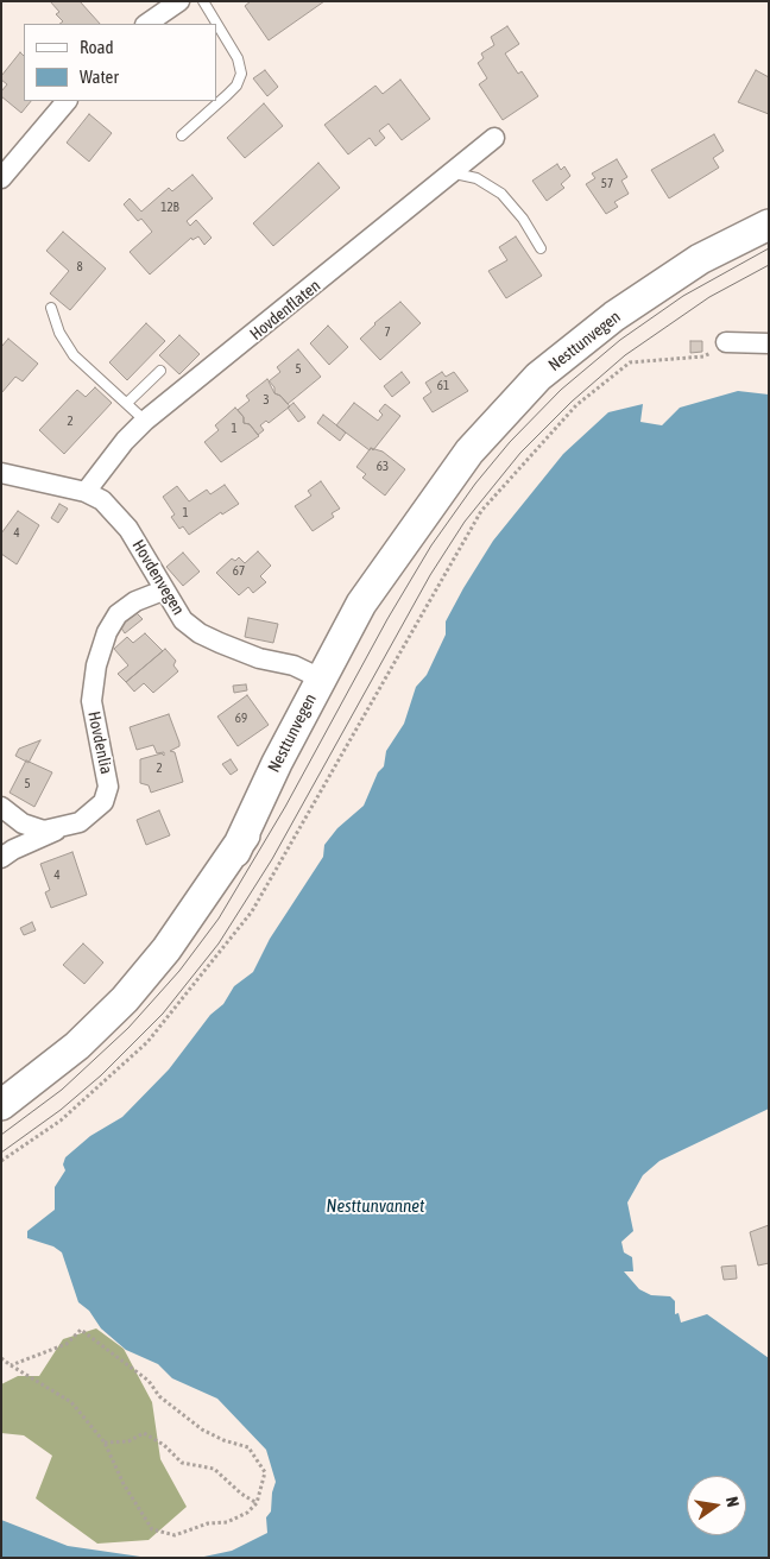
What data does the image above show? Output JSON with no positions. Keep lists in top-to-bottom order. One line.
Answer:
{"streets":{"main road":["Nesttunvegen"],"street":["Hovdenflaten","Hovdenvegen","Hovdenlia"]},"crossings":[["Hovdenflaten","Hovdenvegen"],["Nesttunvegen","Hovdenvegen"],["Hovdenvegen","Hovdenlia"]],"water":["Nesttunvannet"],"house_numbers":["57","12B","8","7","5","61","3","2","1","63","1","4","67","69","2","5","4"],"legend":["Road","Water"],"north":"right"}
